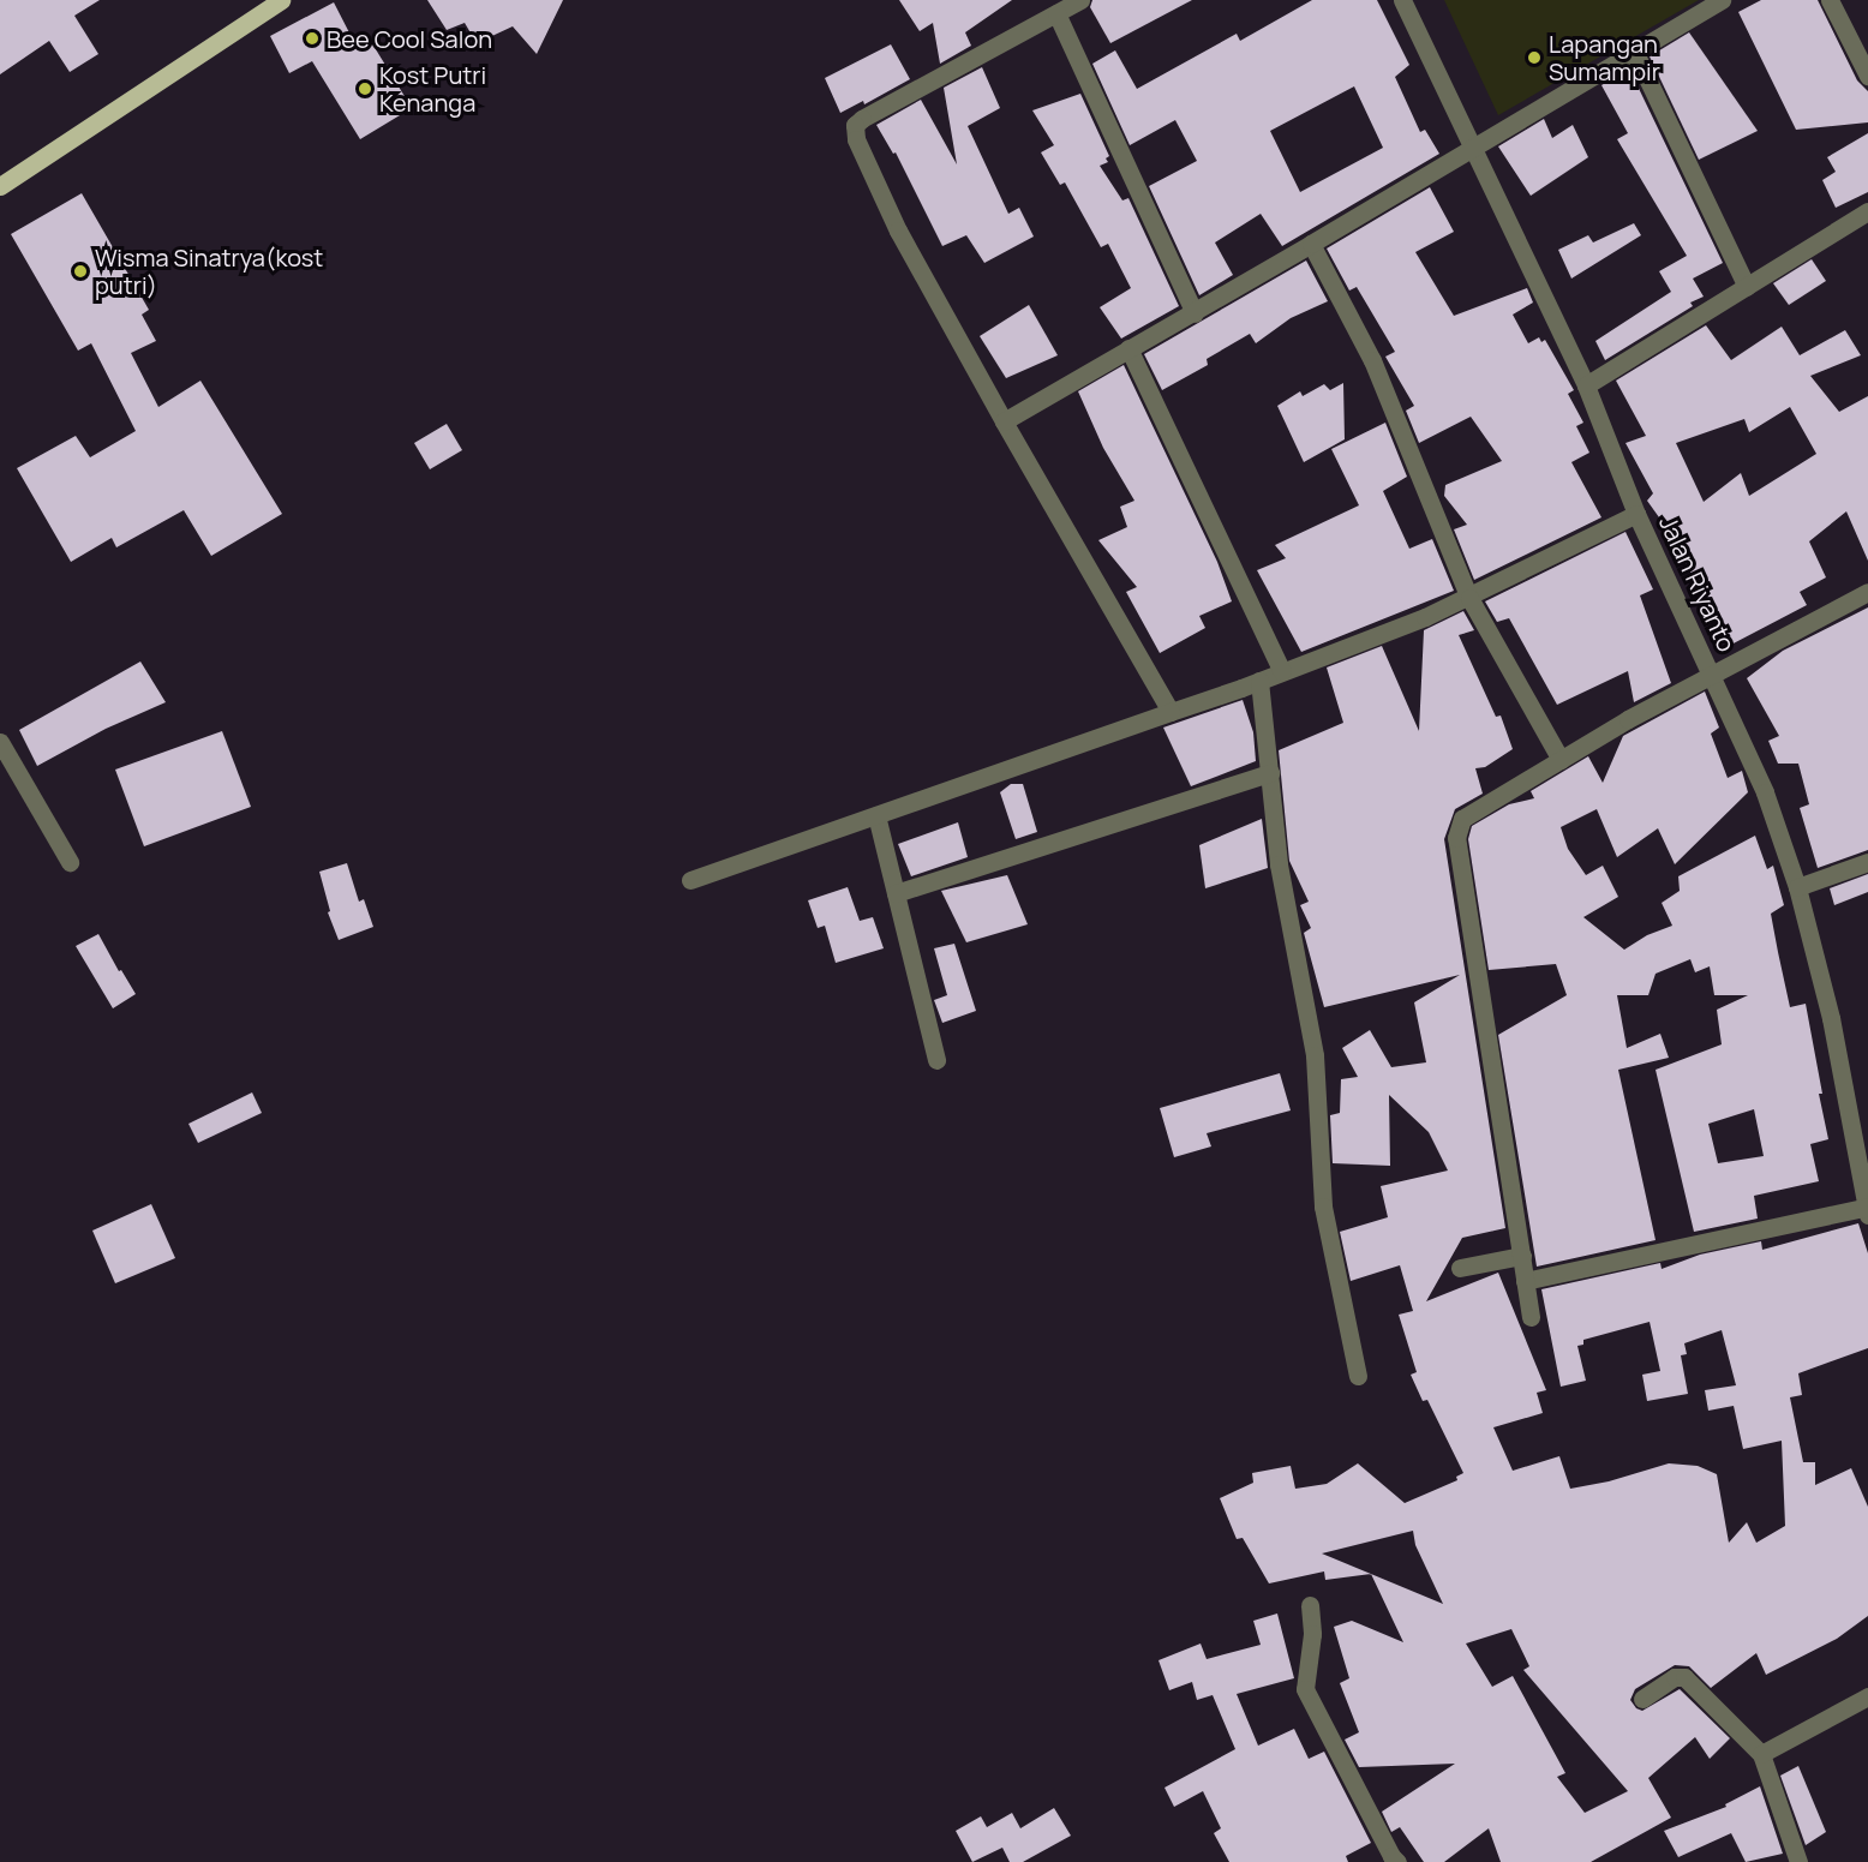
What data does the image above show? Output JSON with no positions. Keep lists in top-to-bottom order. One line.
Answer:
{"streets":{"street":["Jalan Riyanto"]},"places":["Bee Cool Salon","Lapangan Sumampir","Kost Putri Kenanga","Wisma Sinatrya(kost putri)"]}
